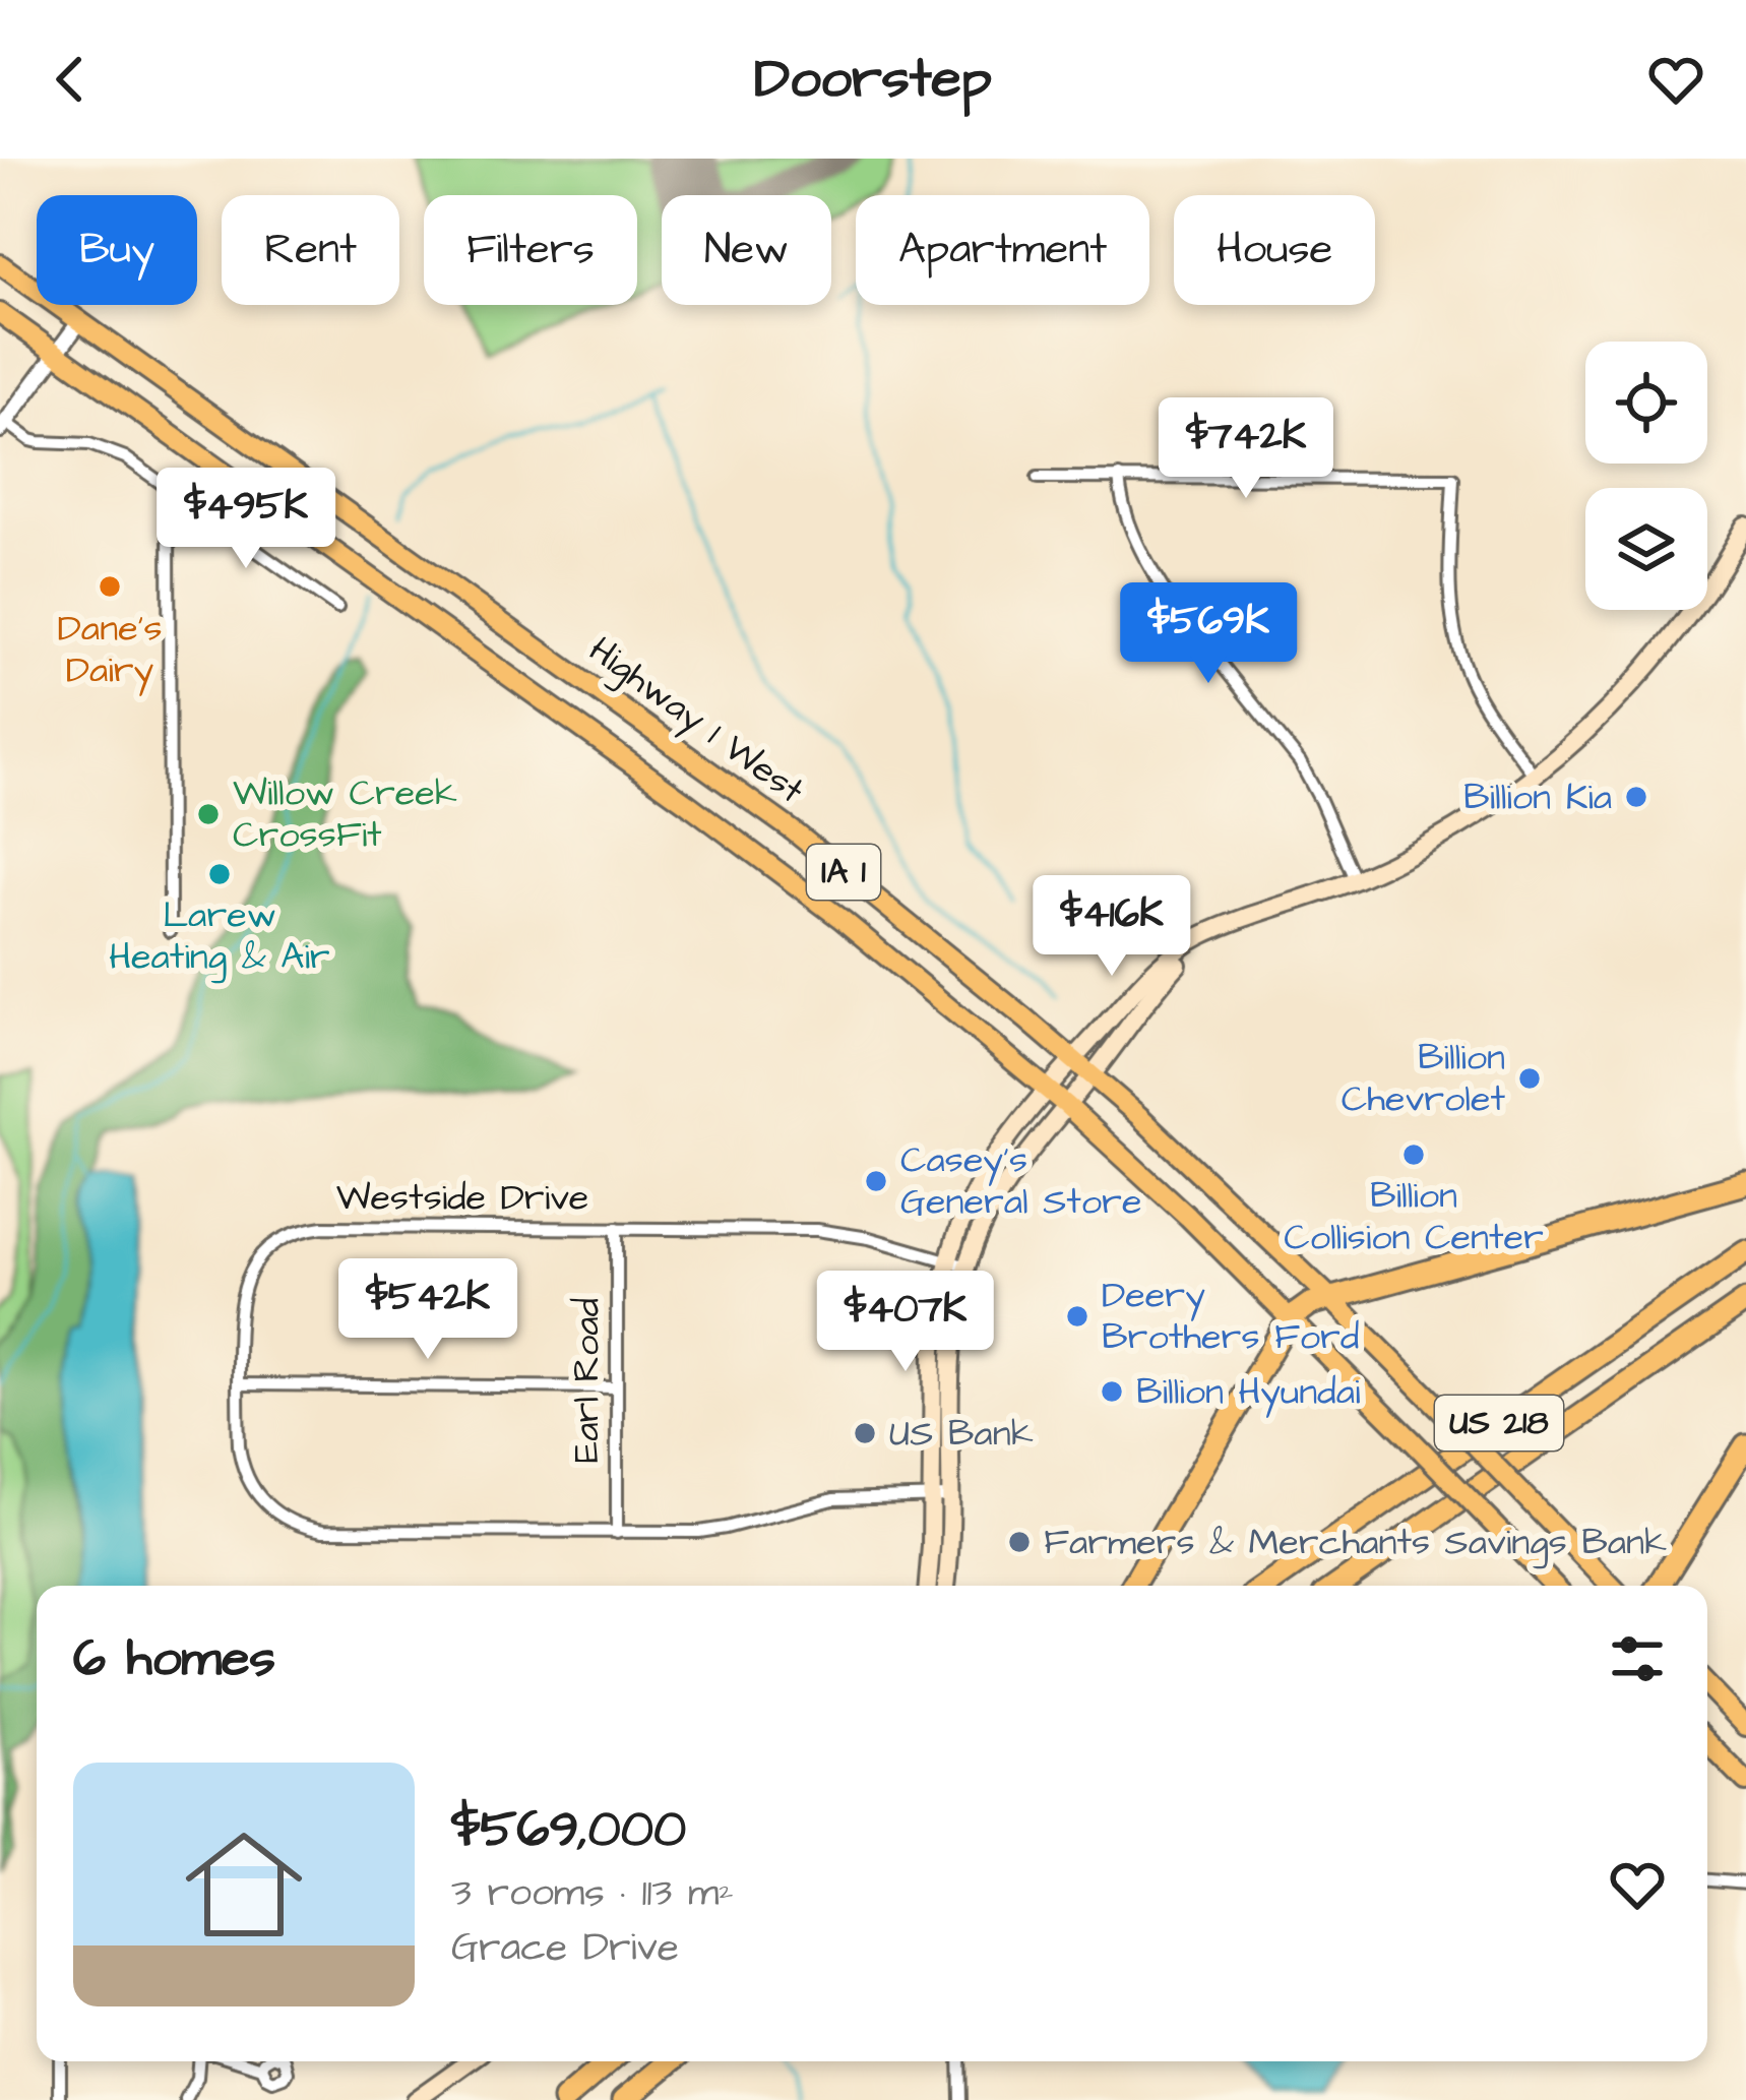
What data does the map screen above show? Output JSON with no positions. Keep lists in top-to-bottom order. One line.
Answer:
{"streets":{"highway":["US 218"],"main road":["Highway 1 West","IA 1"],"street":["Westside Drive","Earl Road"]},"crossings":[["Westside Drive","Earl Road"]],"places":["Dane's Dairy","Billion Kia","Willow Creek CrossFit","Larew Heating & Air","Billion Chevrolet","Billion Collision Center","Casey's General Store","Deery Brothers Ford","Billion Hyundai","US Bank","Farmers & Merchants Savings Bank"],"page":{"header":"Doorstep","chip":["Buy","Rent","Filters","New","Apartment","House"],"price":["$742K","$495K","$569K","$416K","$542K","$407K"],"heading":"6 homes","list":[{"name":"$569,000","note":"3 rooms · 113 m² · Grace Drive"}]}}
